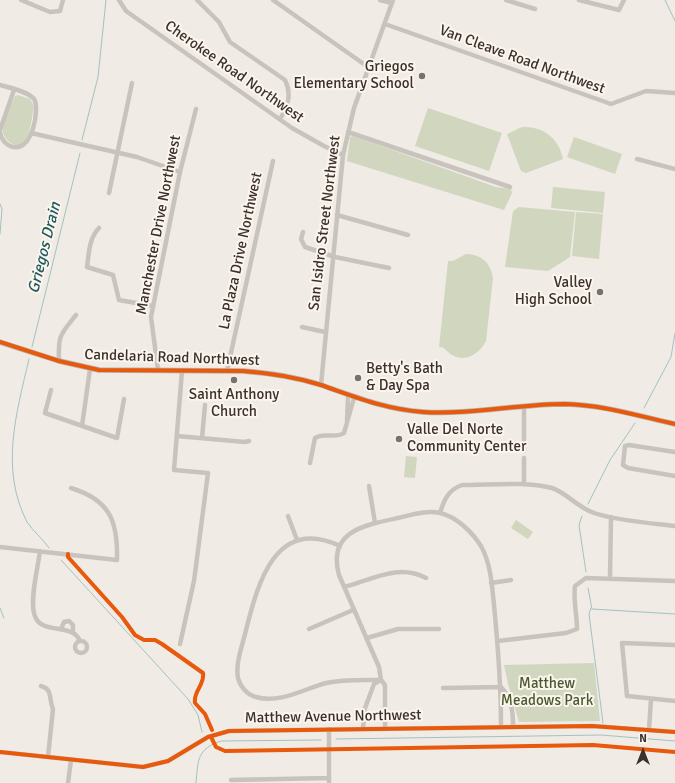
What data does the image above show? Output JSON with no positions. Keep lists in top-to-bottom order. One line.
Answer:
{"streets":{"main road":["Candelaria Road Northwest"],"street":["Van Cleave Road Northwest","Cherokee Road Northwest","San Isidro Street Northwest","Manchester Drive Northwest","La Plaza Drive Northwest","Matthew Avenue Northwest"]},"crossings":[["Van Cleave Road Northwest","San Isidro Street Northwest"],["Cherokee Road Northwest","San Isidro Street Northwest"],["San Isidro Street Northwest","Candelaria Road Northwest"],["Manchester Drive Northwest","Candelaria Road Northwest"],["La Plaza Drive Northwest","Candelaria Road Northwest"]],"water":["Griegos Drain"],"parks":["Matthew Meadows Park"],"places":["Griegos Elementary School","Valley High School","Betty's Bath & Day Spa","Saint Anthony Church","Valle Del Norte Community Center"],"north":"top"}
